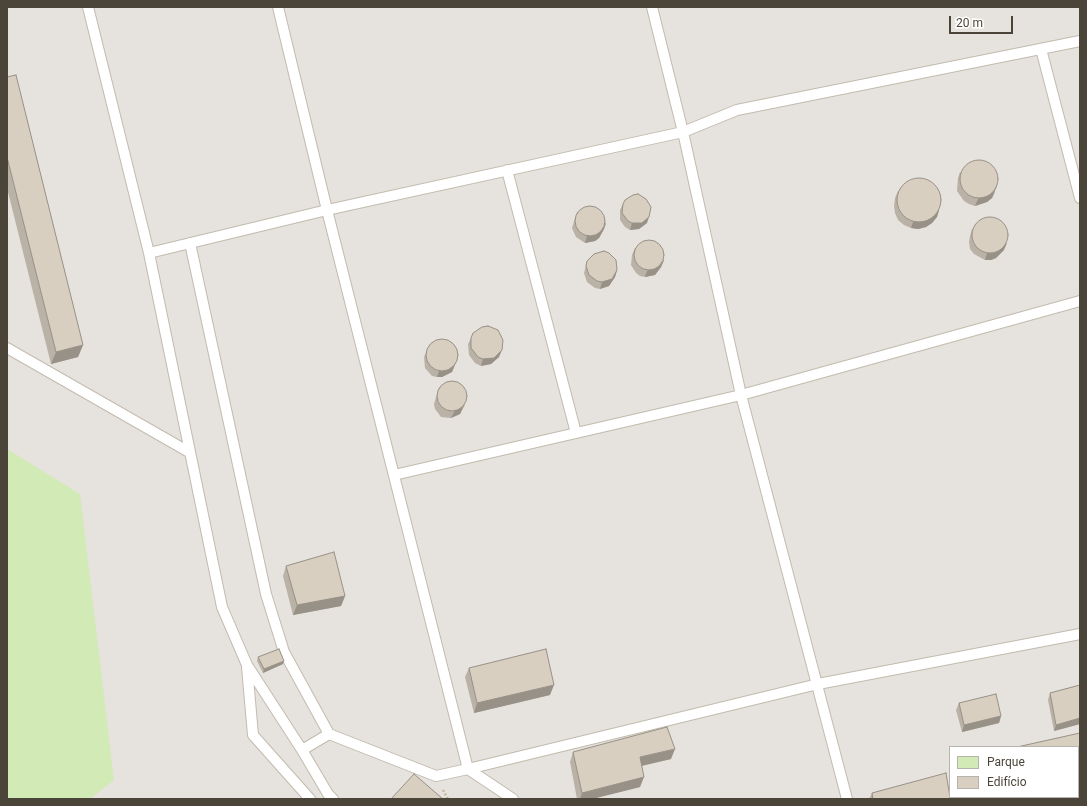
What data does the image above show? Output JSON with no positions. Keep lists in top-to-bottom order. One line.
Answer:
{"legend":["Parque","Edifício"],"scale_bar":"20 m"}
